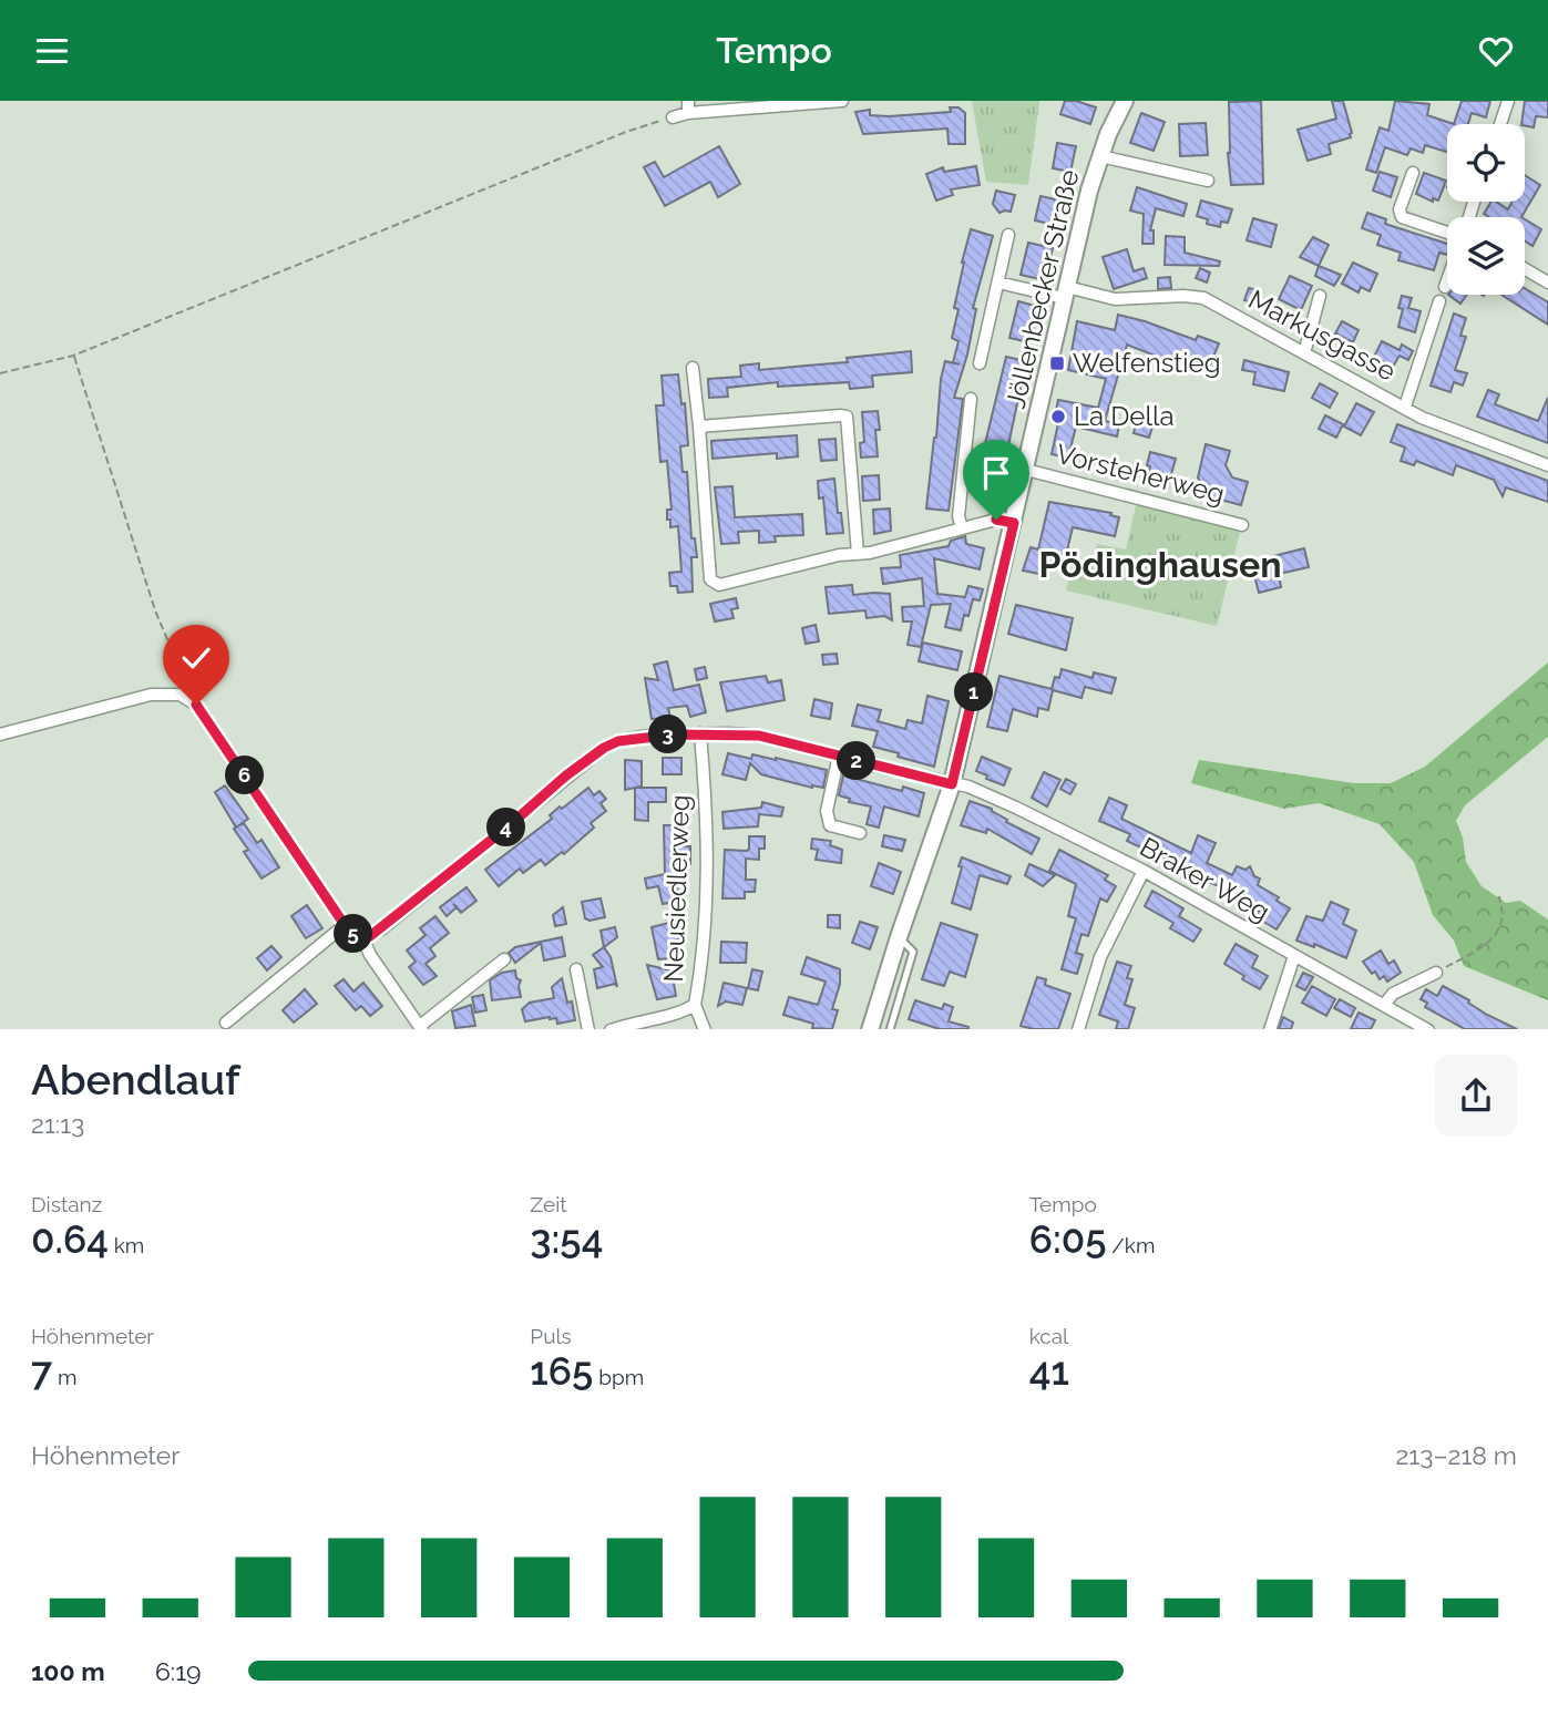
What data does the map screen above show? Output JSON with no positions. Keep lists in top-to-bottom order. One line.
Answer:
{"streets":{"main road":["Jöllenbecker Straße"],"street":["Markusgasse","Vorsteherweg","Braker Weg","Neusiedlerweg"]},"crossings":[["Jöllenbecker Straße","Markusgasse"],["Jöllenbecker Straße","Vorsteherweg"],["Jöllenbecker Straße","Braker Weg"],["Braker Weg","Neusiedlerweg"]],"districts":["Pödinghausen"],"places":{"transit":["Welfenstieg"],"other":["La Della"]},"page":{"header":"Tempo","pins":["1","3","2","6","4","5"],"heading":["Abendlauf","21:13"],"stats":[["Distanz","0.64 km"],["Zeit","3:54"],["Tempo","6:05 /km"],["Höhenmeter","7 m"],["Puls","165 bpm"],["kcal","41"]],"chart":["Höhenmeter","213–218 m"],"list":[{"name":"100 m","note":"6:19"}]}}
